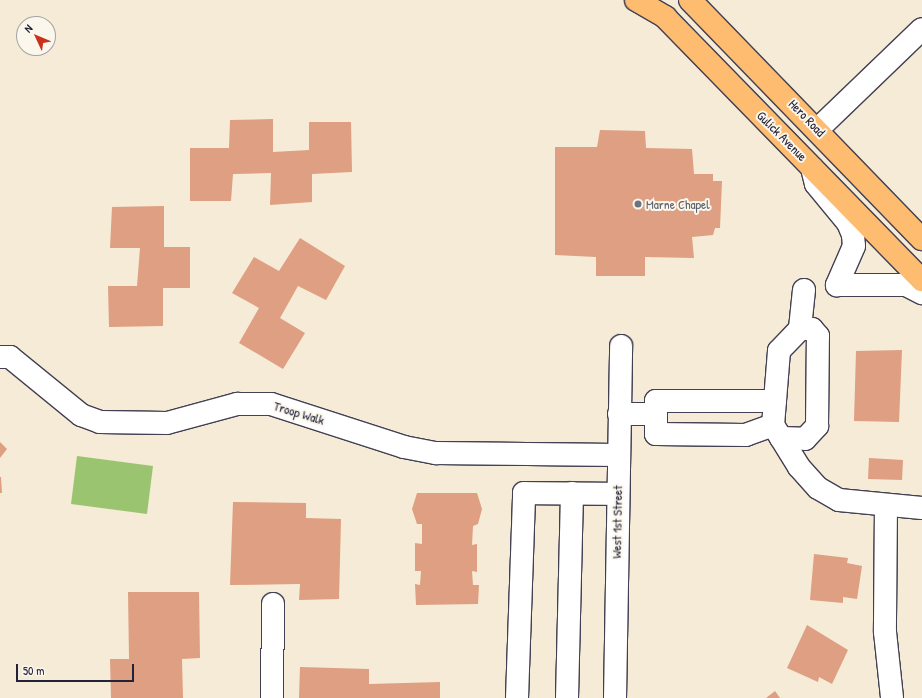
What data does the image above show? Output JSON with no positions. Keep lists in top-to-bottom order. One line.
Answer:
{"streets":{"main road":["Hero Road","Gulick Avenue"],"street":["Troop Walk","West 1st Street"]},"crossings":[["Troop Walk","West 1st Street"]],"places":["Marne Chapel"],"scale_bar":"50 m","north":"top left"}
